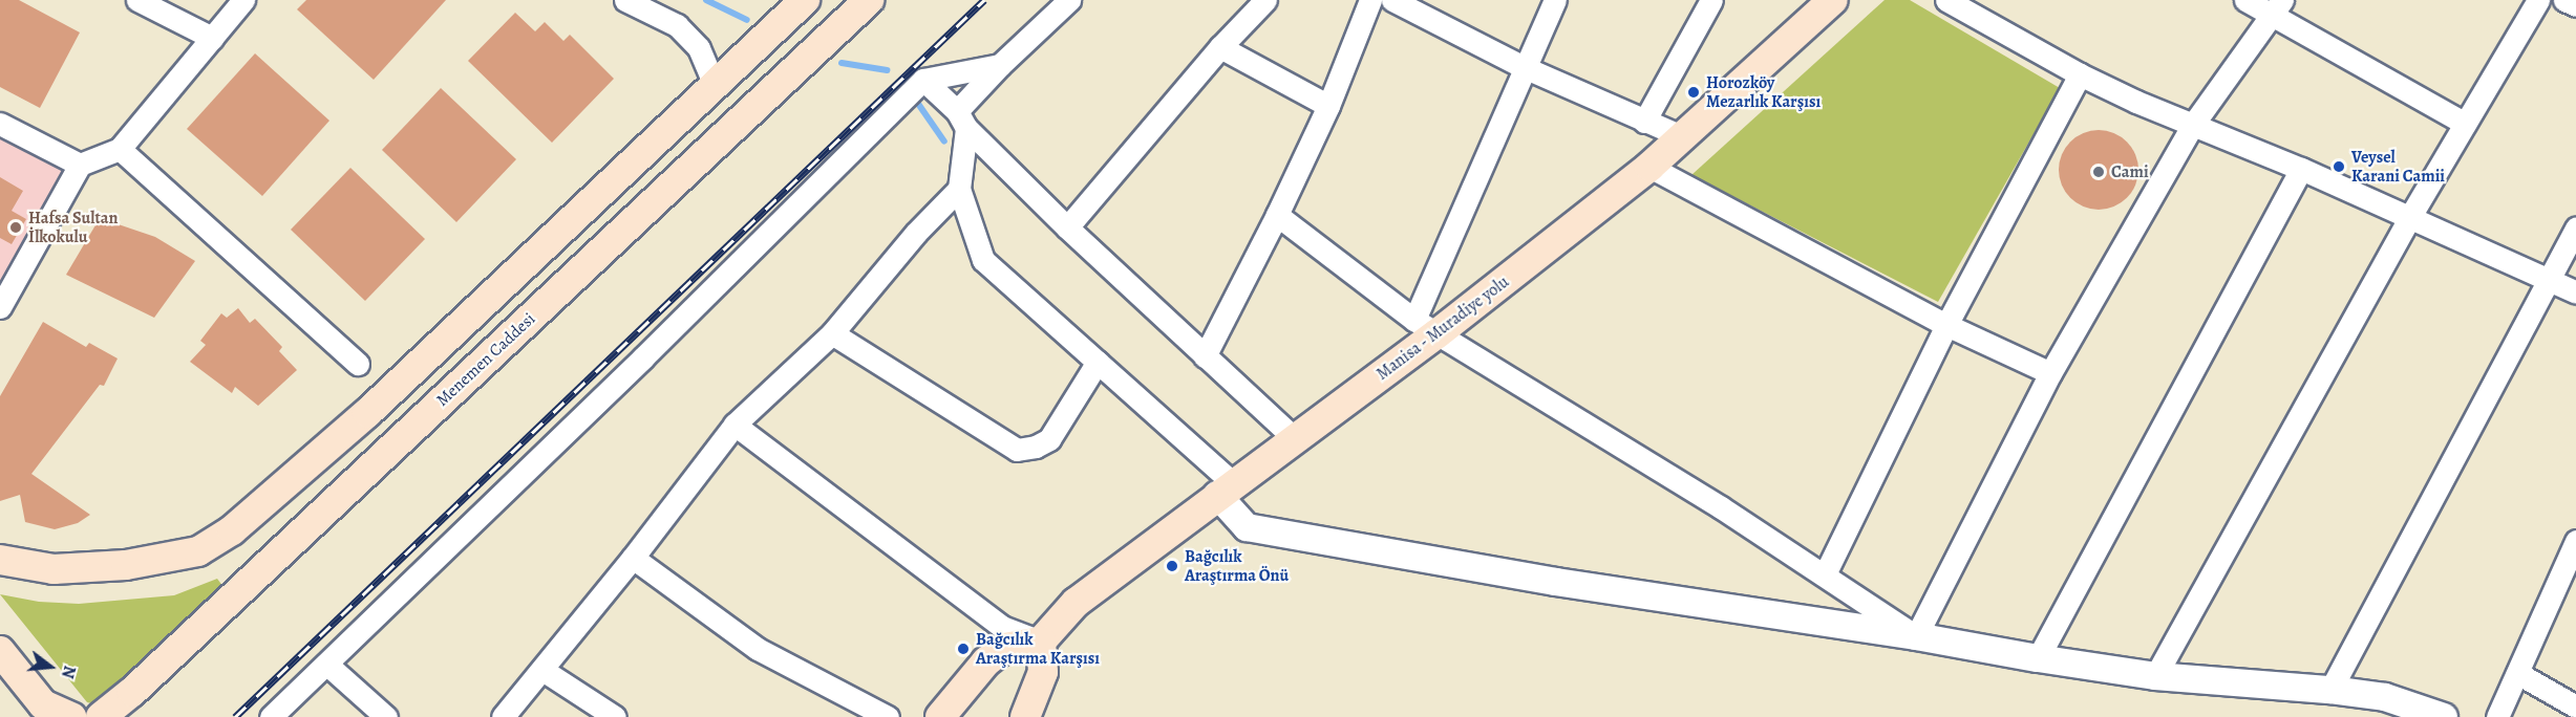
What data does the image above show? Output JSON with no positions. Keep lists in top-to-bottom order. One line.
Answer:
{"streets":{"main road":["Manisa - Muradiye yolu","Menemen Caddesi"]},"places":["Horozköy Mezarlık Karşısı","Veysel Karani Camii","Cami","Hafsa Sultan İlkokulu","Bağcılık Araştırma Önü","Bağcılık Araştırma Karşısı"],"north":"right"}
